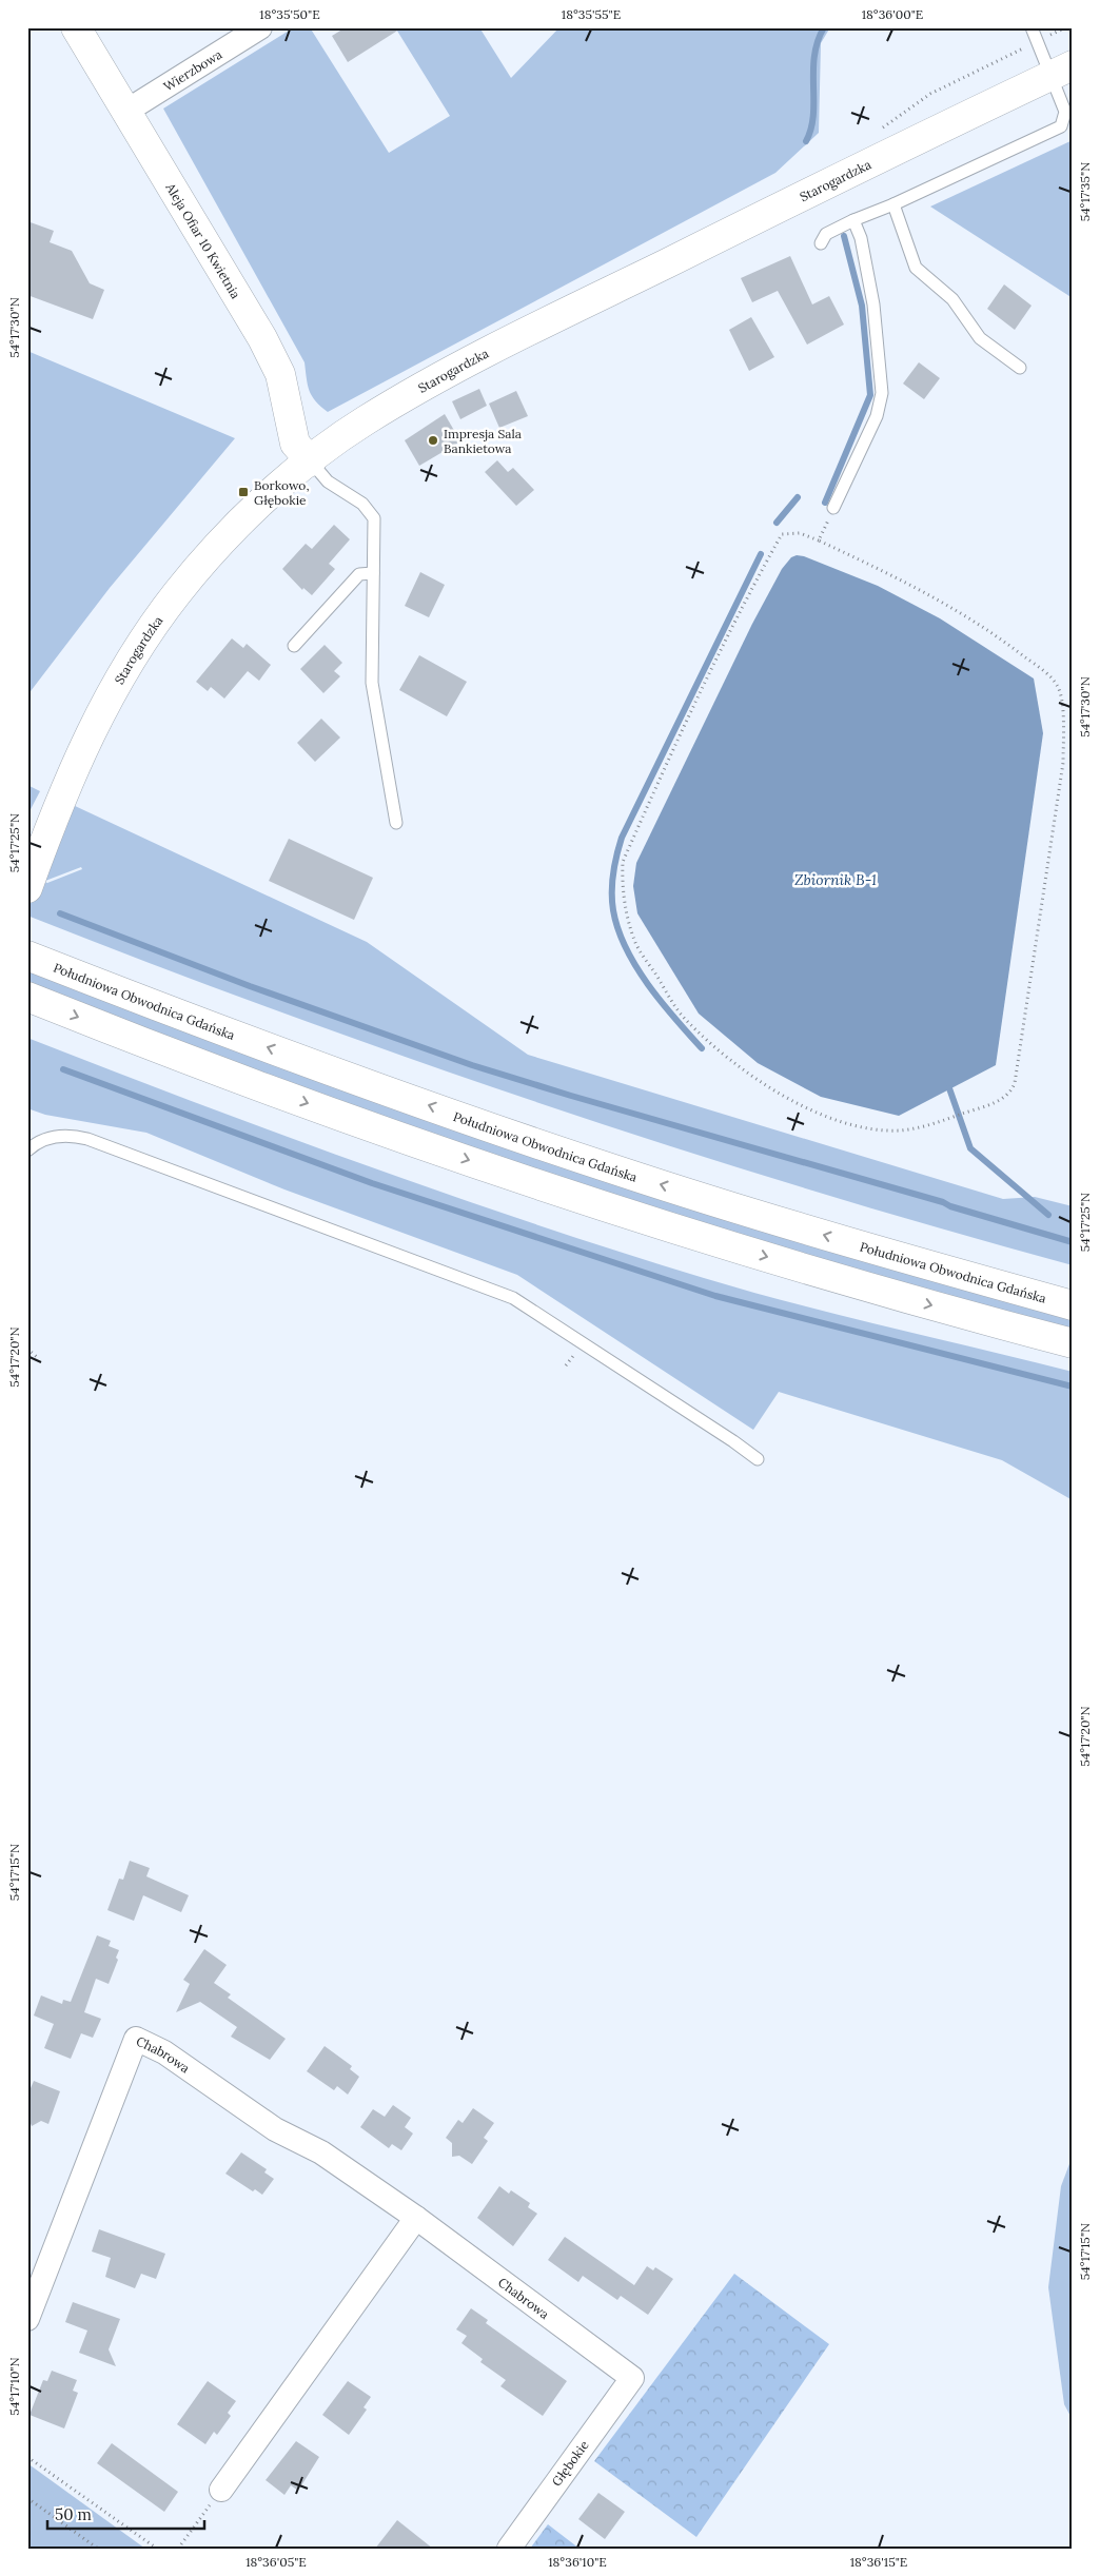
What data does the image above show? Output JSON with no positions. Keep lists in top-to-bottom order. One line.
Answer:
{"streets":{"main road":["Starogardzka","Aleja Ofiar 10 Kwietnia","Południowa Obwodnica Gdańska"],"street":["Wierzbowa","Chabrowa","Głębokie"]},"crossings":[["Wierzbowa","Aleja Ofiar 10 Kwietnia"],["Starogardzka","Aleja Ofiar 10 Kwietnia"],["Chabrowa","Głębokie"]],"water":["Zbiornik B-1"],"places":{"other":["Impresja Sala Bankietowa"],"transit":["Borkowo, Głębokie"]},"scale_bar":"50 m","coordinates":["18°35'50\"E","18°35'55\"E","18°36'00\"E","54°17'35\"N","54°17'30\"N","54°17'25\"N","54°17'20\"N","54°17'15\"N","54°17'10\"N","18°36'05\"E","18°36'10\"E","18°36'15\"E"]}
